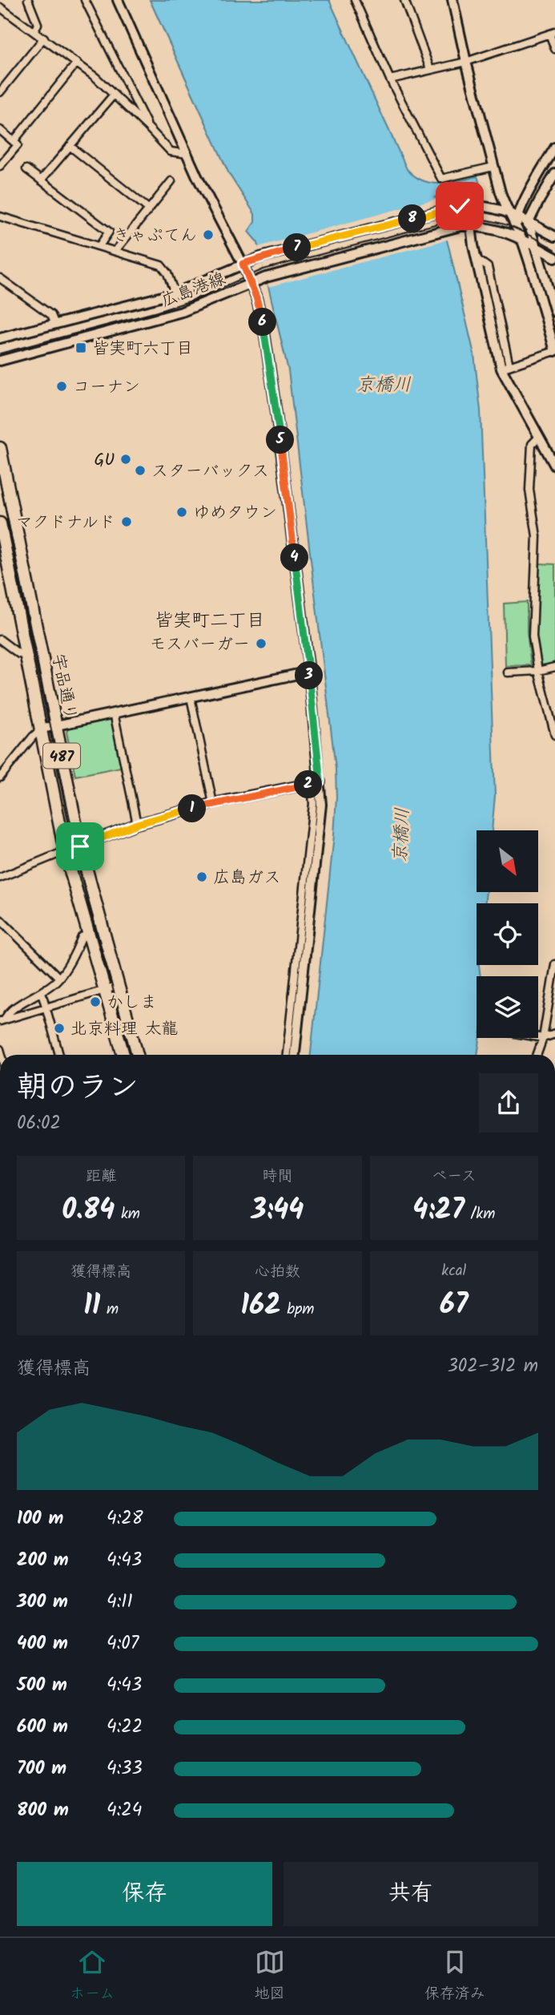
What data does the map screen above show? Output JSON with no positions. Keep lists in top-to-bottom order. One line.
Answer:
{"streets":{"highway":["宇品通り","487"],"street":["広島港線"]},"districts":["皆実町二丁目"],"water":["京橋川"],"places":{"other":["きゃぷてん","コーナン","GU","スターバックス","ゆめタウン","マクドナルド","モスバーガー","広島ガス","かしま","北京料理 太龍"],"transit":["皆実町六丁目"]},"north":"bottom right","page":{"pins":["8","7","6","5","4","3","2","1"],"heading":["朝のラン","06:02"],"stats":[["距離","0.84 km"],["時間","3:44"],["ペース","4:27 /km"],["獲得標高","11 m"],["心拍数","162 bpm"],["kcal","67"]],"chart":["獲得標高","302–312 m"],"list":[{"name":"100 m","note":"4:28"},{"name":"200 m","note":"4:43"},{"name":"300 m","note":"4:11"},{"name":"400 m","note":"4:07"},{"name":"500 m","note":"4:43"},{"name":"600 m","note":"4:22"},{"name":"700 m","note":"4:33"},{"name":"800 m","note":"4:24"}],"buttons":["保存","共有"],"tabs":["ホーム","地図","保存済み"]}}
